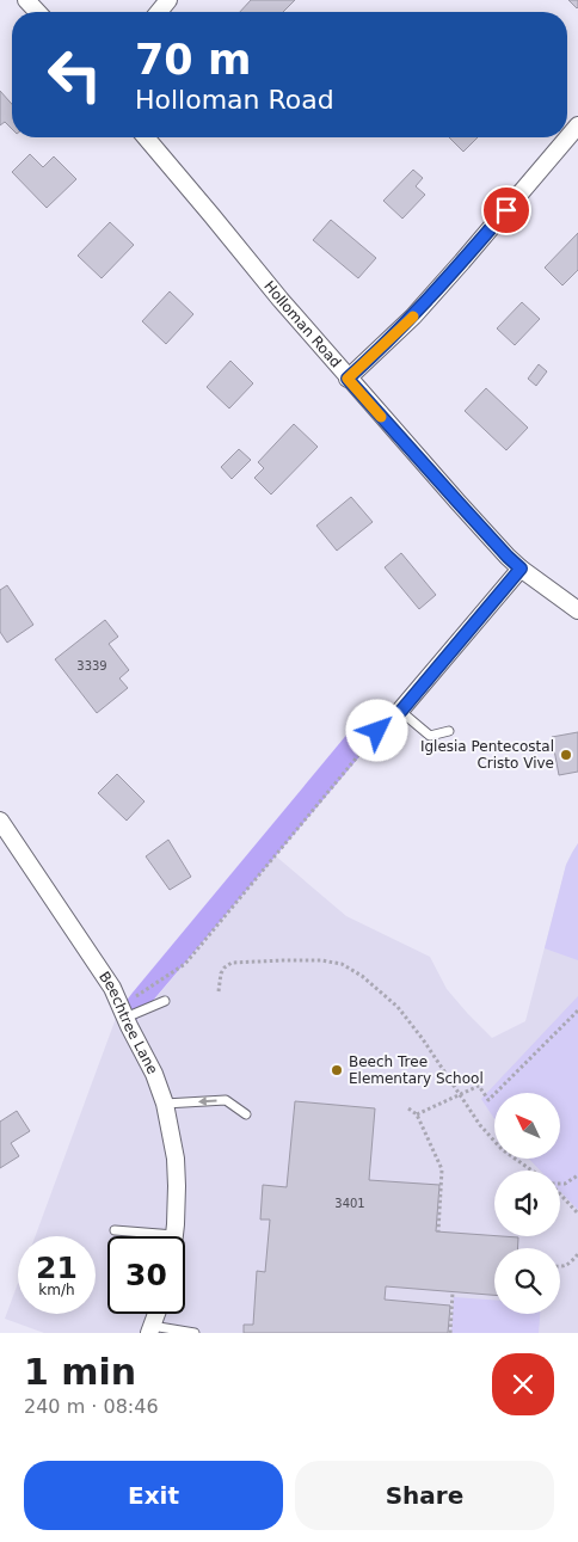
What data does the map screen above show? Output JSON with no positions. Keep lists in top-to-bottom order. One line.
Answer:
{"streets":{"street":["Holloman Road","Beechtree Lane"]},"places":["Iglesia Pentecostal Cristo Vive","Beech Tree Elementary School"],"house_numbers":["3339","3401"],"north":"top left","page":{"turn":["70 m","Holloman Road"],"speed":"21 km/h","limit":"30","heading":["1 min","240 m · 08:46"],"buttons":["Exit","Share"]}}
